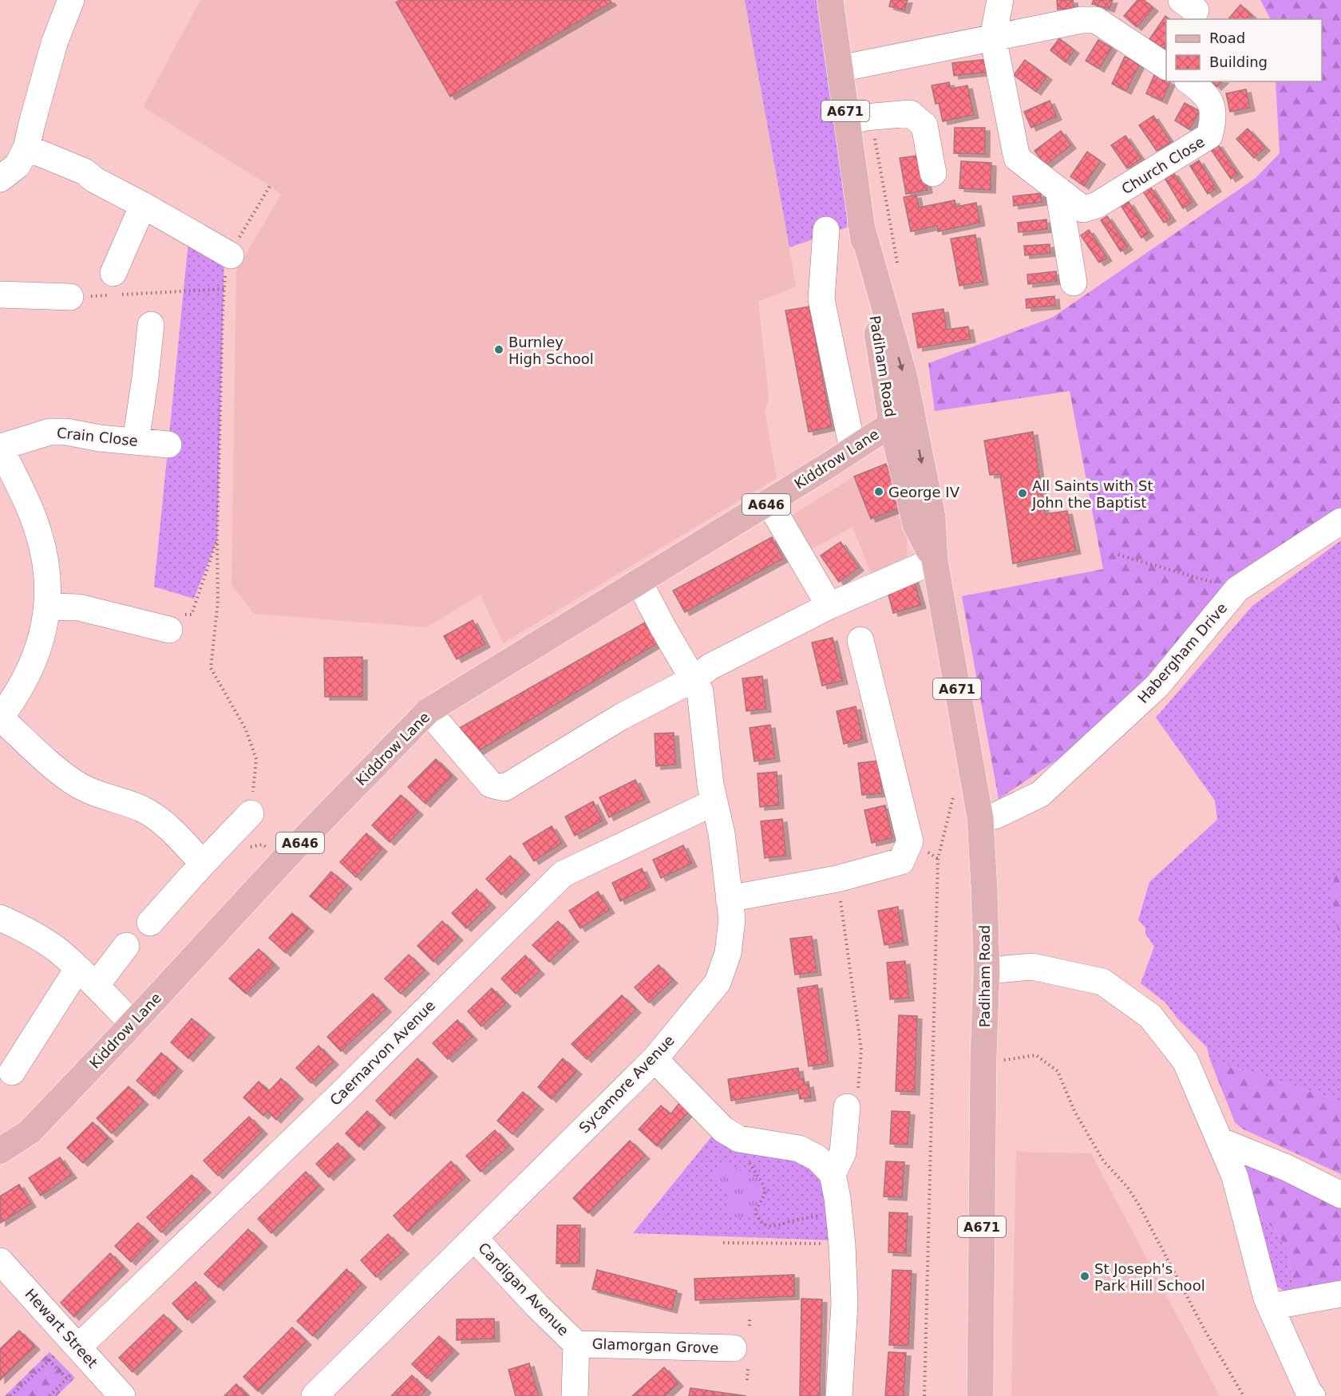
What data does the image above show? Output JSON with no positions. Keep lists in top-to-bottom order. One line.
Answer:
{"streets":{"main road":["A671","Padiham Road","Kiddrow Lane","A646"],"street":["Church Close","Crain Close","Habergham Drive","Caernarvon Avenue","Sycamore Avenue","Cardigan Avenue","Hewart Street","Glamorgan Grove"]},"crossings":[["Padiham Road","Kiddrow Lane"],["Padiham Road","Habergham Drive"],["Kiddrow Lane","Sycamore Avenue"],["Caernarvon Avenue","Sycamore Avenue"],["Caernarvon Avenue","Hewart Street"],["Sycamore Avenue","Cardigan Avenue"],["Cardigan Avenue","Glamorgan Grove"]],"places":["Burnley High School","George IV","All Saints with St John the Baptist","St Joseph's Park Hill School"],"legend":["Road","Building"]}
